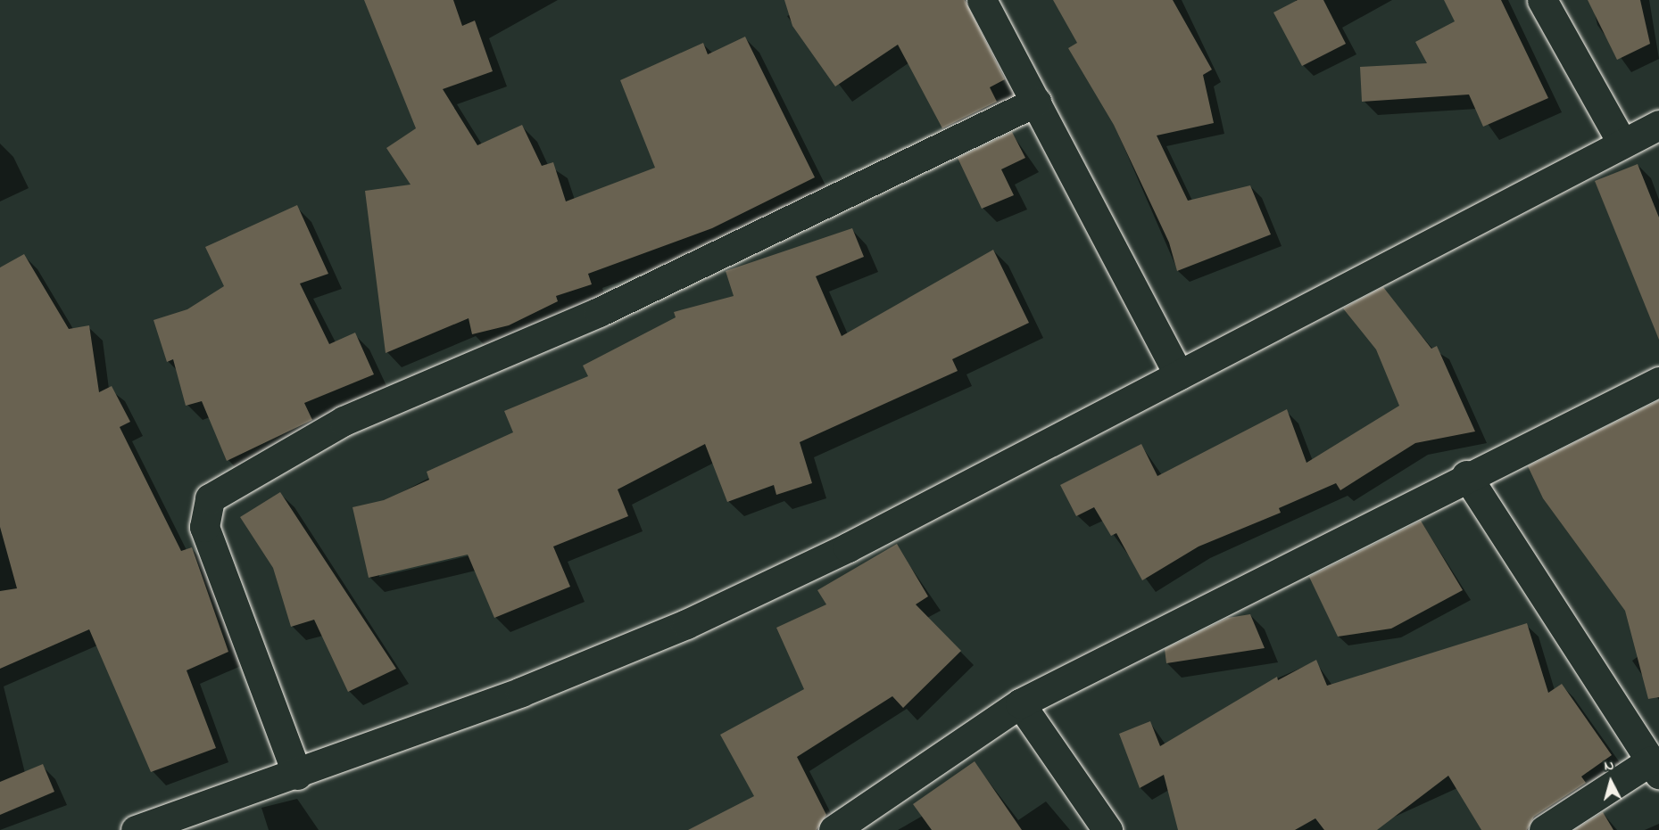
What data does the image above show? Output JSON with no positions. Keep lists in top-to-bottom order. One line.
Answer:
{"north":"top"}
